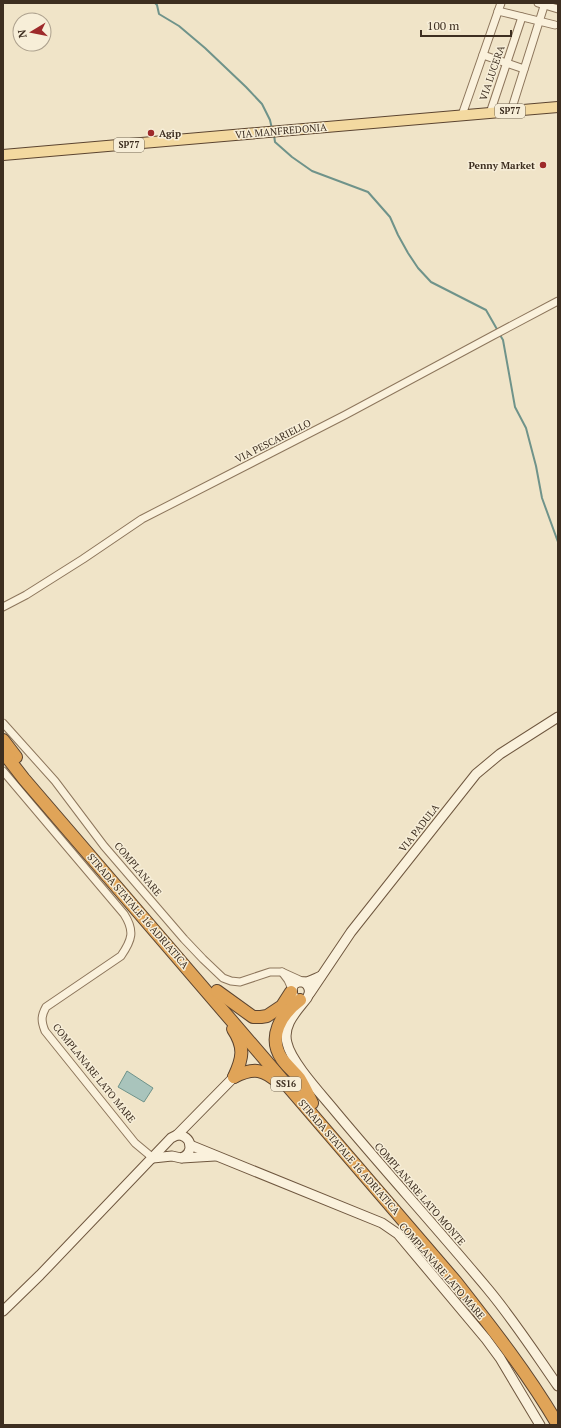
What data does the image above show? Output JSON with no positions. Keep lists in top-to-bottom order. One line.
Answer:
{"streets":{"highway":["STRADA STATALE 16 ADRIATICA","SS16"],"main road":["SP77","VIA MANFREDONIA"],"street":["VIA LUCERA","VIA PESCARIELLO","VIA PADULA","COMPLANARE","COMPLANARE LATO MARE","COMPLANARE LATO MONTE"]},"crossings":[["VIA LUCERA","VIA MANFREDONIA"],["VIA PADULA","COMPLANARE LATO MONTE"]],"places":["Agip","Penny Market"],"scale_bar":"100 m","north":"left"}
